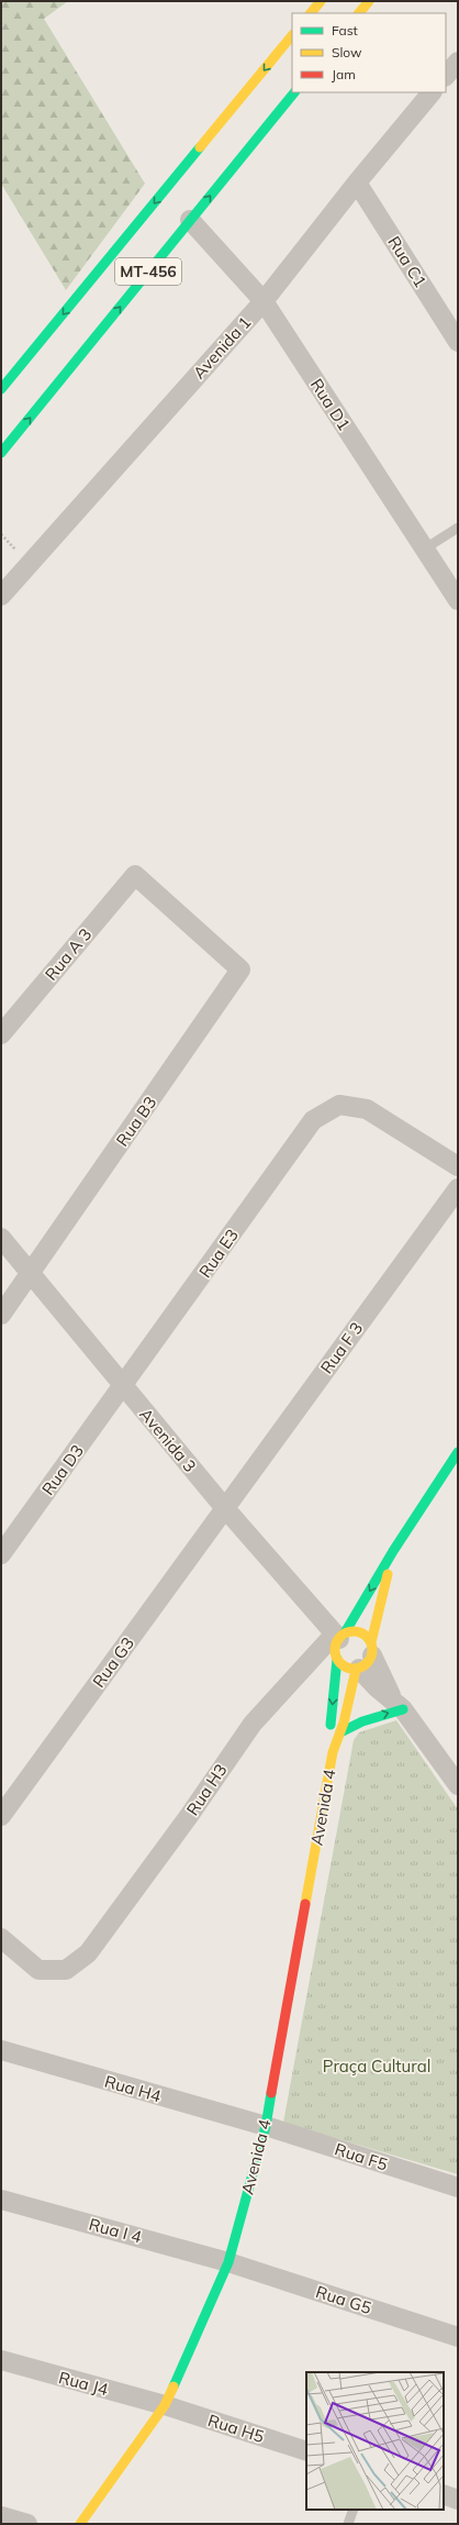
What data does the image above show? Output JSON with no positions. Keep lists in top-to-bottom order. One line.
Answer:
{"streets":{"street":["Rua C1","MT-456","Avenida 1","Rua D1","Rua A 3","Rua B3","Rua E3","Rua F 3","Avenida 3","Rua D3","Rua G3","Rua H3","Avenida 4","Rua H4","Rua F5","Rua I 4","Rua G5","Rua J4","Rua H5"]},"crossings":[["Rua C1","Avenida 1"],["MT-456","Rua D1"],["Avenida 1","Rua D1"],["Rua A 3","Rua B3"],["Rua B3","Avenida 3"],["Rua E3","Avenida 3"],["Rua E3","Rua D3"],["Rua F 3","Avenida 3"],["Rua F 3","Rua G3"],["Avenida 3","Rua D3"],["Avenida 3","Rua G3"],["Avenida 3","Rua H3"],["Avenida 3","Avenida 4"],["Rua H3","Avenida 4"],["Avenida 4","Rua H4"],["Avenida 4","Rua F5"],["Avenida 4","Rua I 4"],["Avenida 4","Rua G5"],["Avenida 4","Rua J4"],["Avenida 4","Rua H5"],["Rua H4","Rua F5"],["Rua I 4","Rua G5"],["Rua J4","Rua H5"]],"parks":["Praça Cultural"],"legend":["Fast","Slow","Jam"]}
